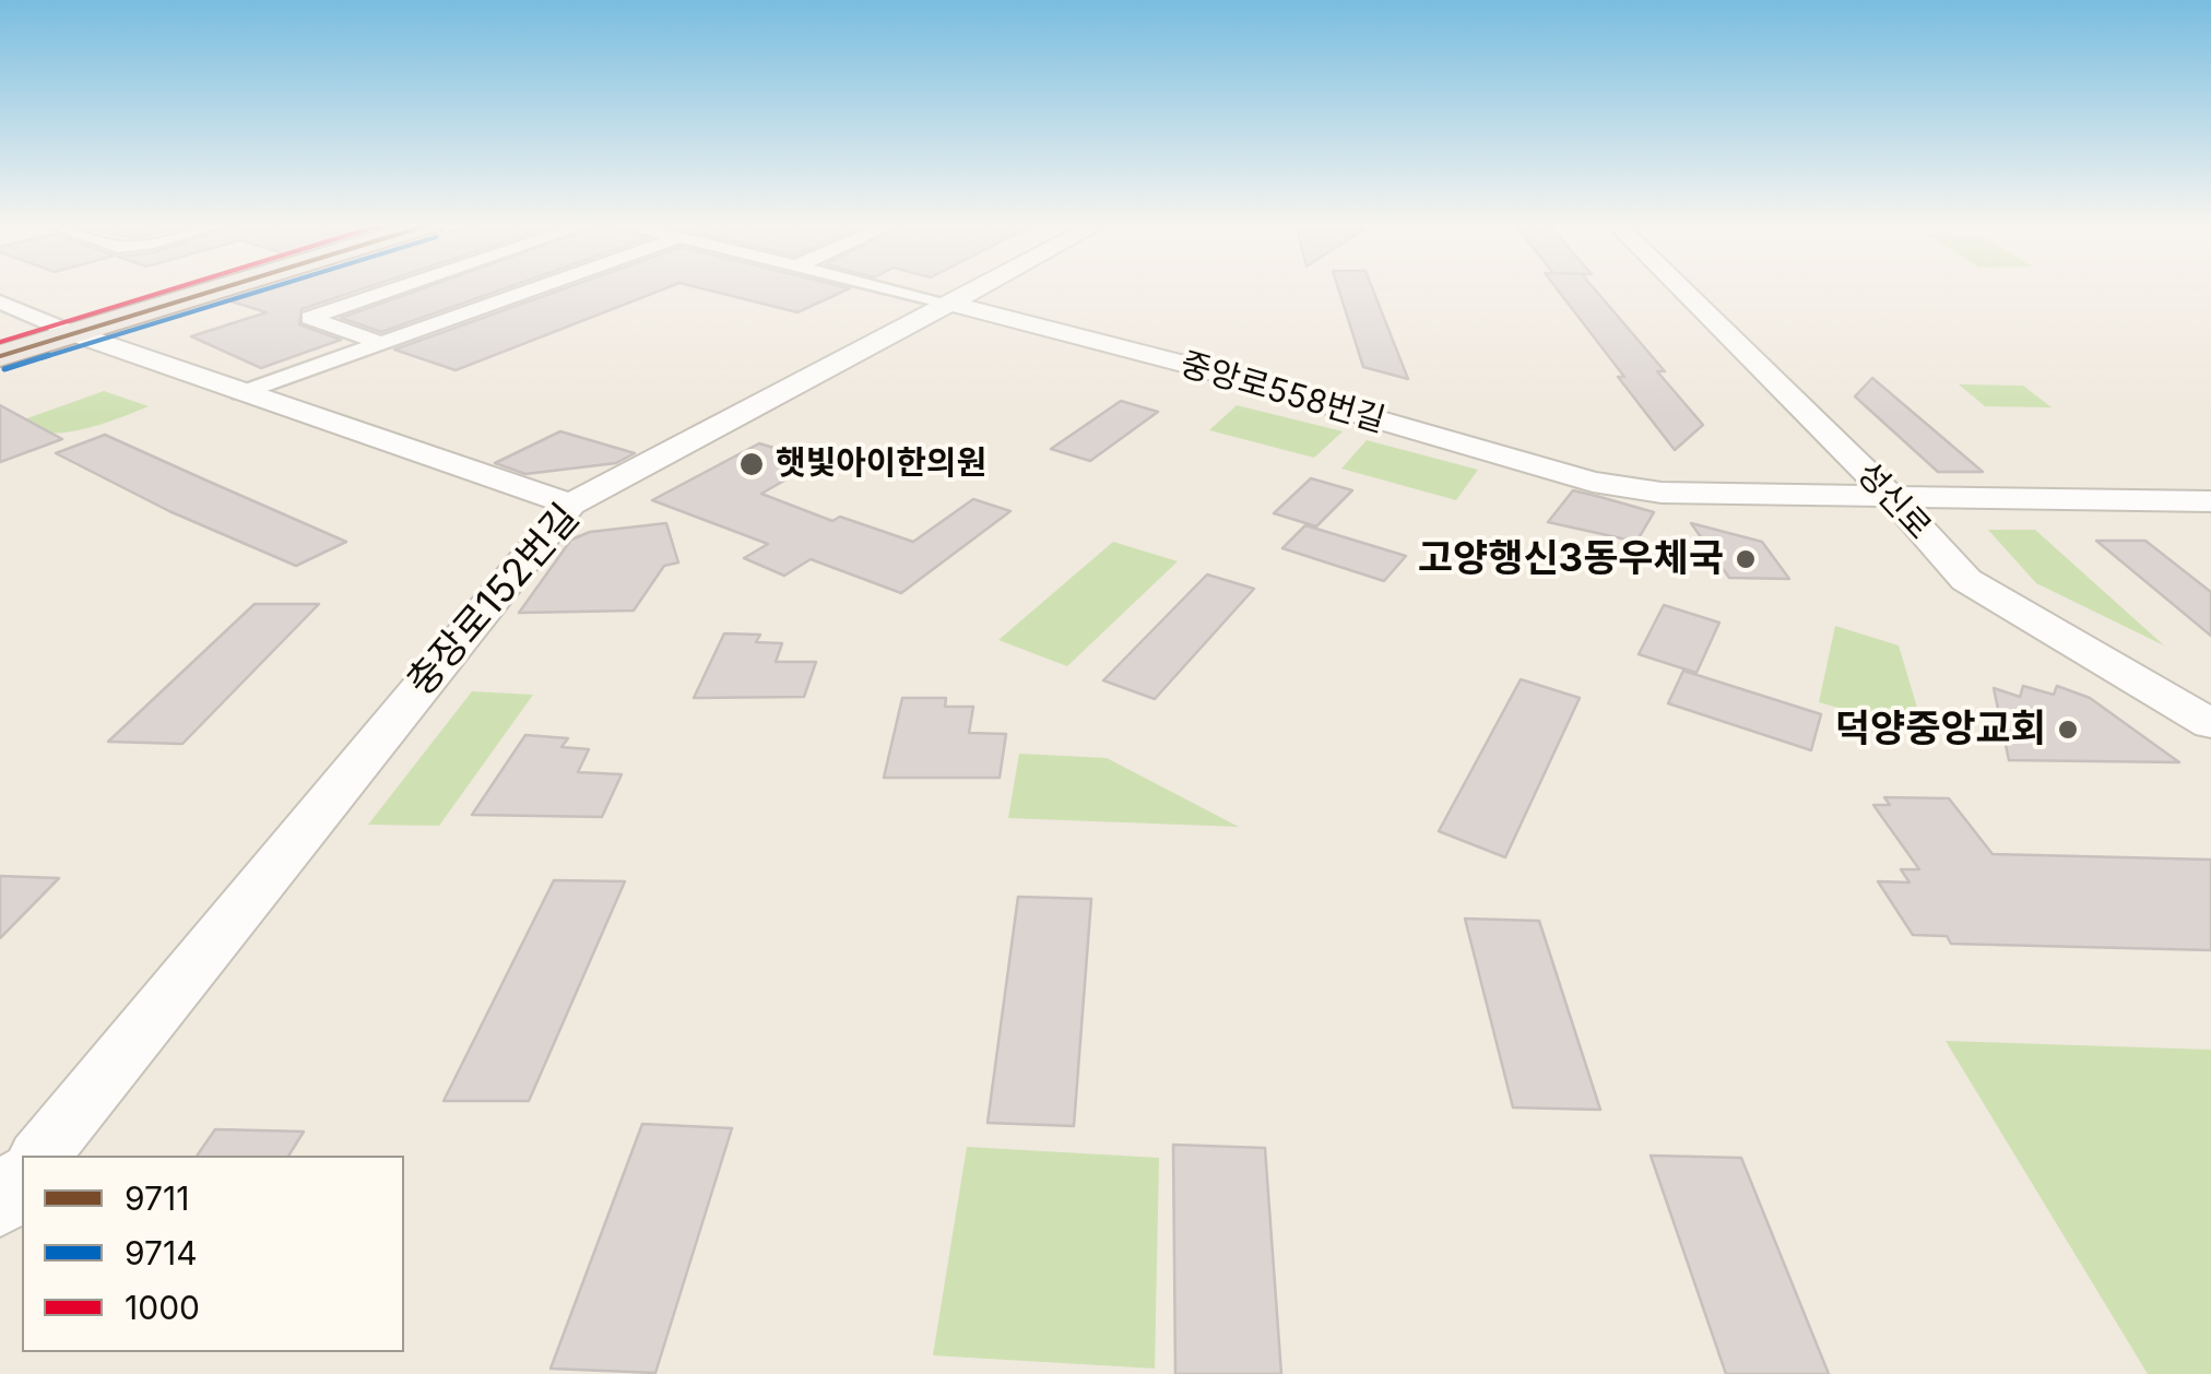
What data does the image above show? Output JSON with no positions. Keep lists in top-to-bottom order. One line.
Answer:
{"streets":{"street":["중앙로558번길","성신로","충장로152번길"]},"crossings":[["중앙로558번길","성신로"],["중앙로558번길","충장로152번길"]],"places":["햇빛아이한의원","고양행신3동우체국","덕양중앙교회"],"lines":["transit line 9711","transit line 9714","transit line 1000"],"legend":["9711","9714","1000"]}
